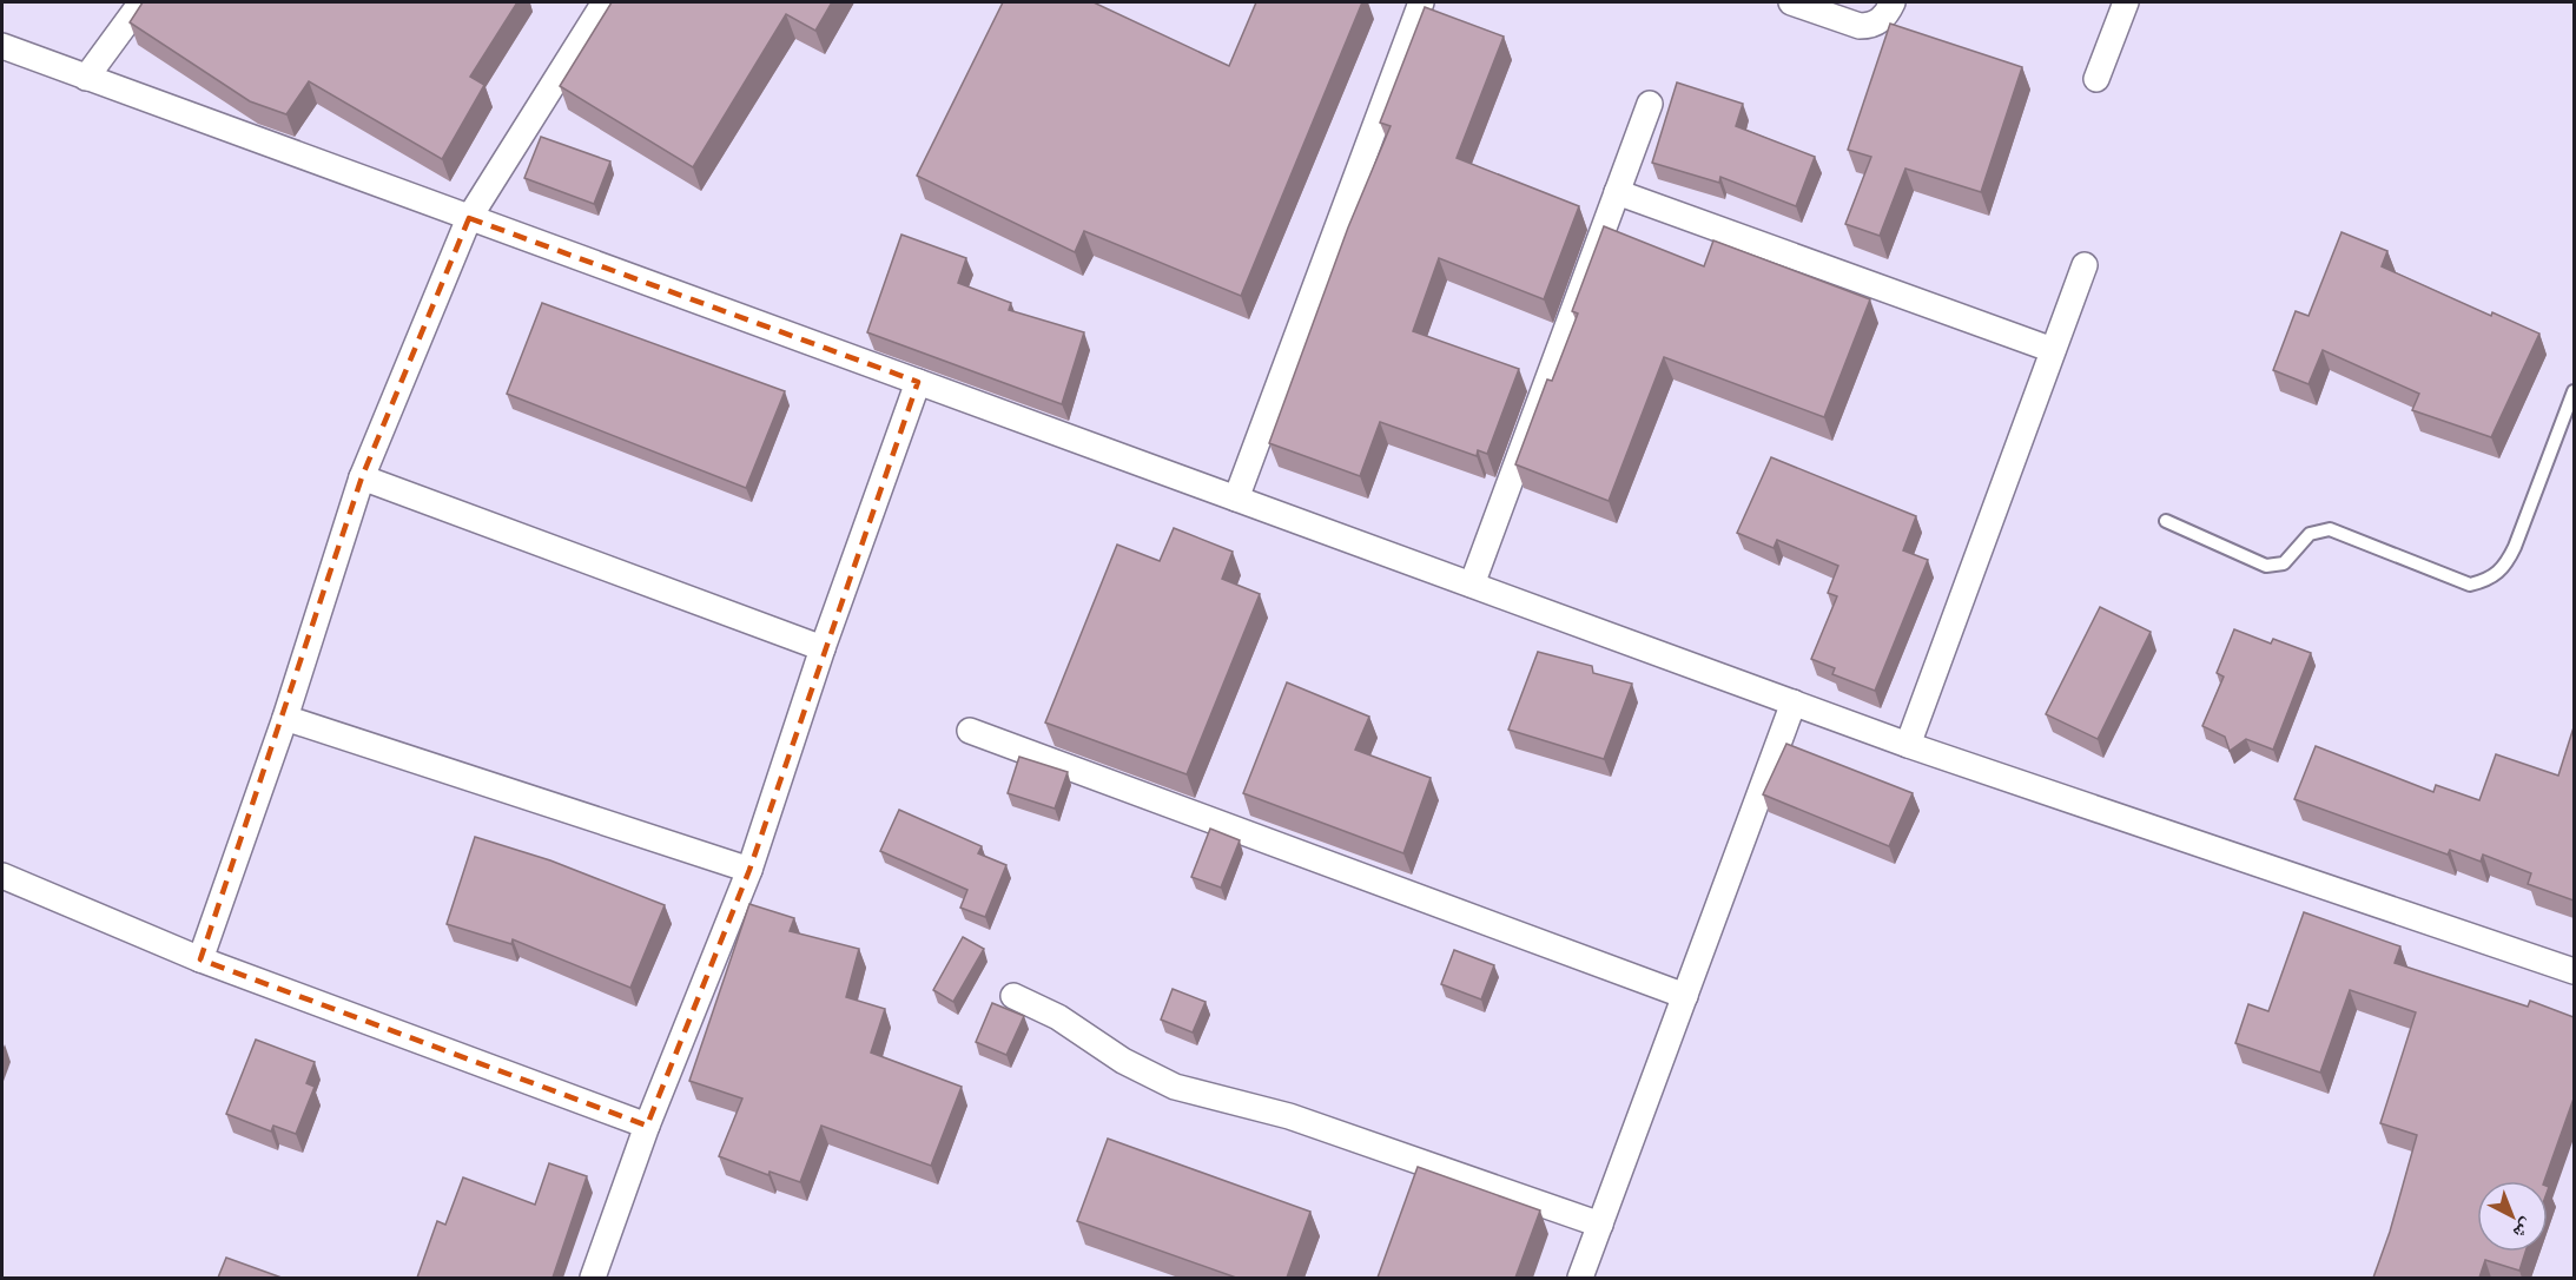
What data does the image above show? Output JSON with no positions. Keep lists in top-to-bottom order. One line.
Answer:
{"north":"bottom right"}
